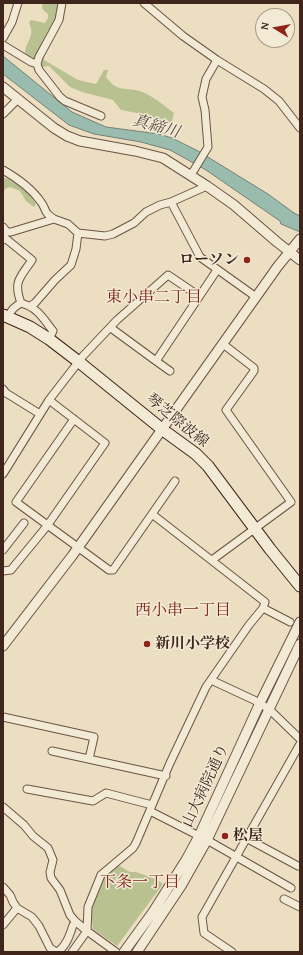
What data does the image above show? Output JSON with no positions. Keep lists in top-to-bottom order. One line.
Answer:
{"streets":{"main road":["琴芝際波線"],"street":["山大病院通り"]},"districts":["東小串二丁目","西小串一丁目","下条一丁目"],"water":["真締川"],"places":["ローソン","新川小学校","松屋"],"north":"left"}
